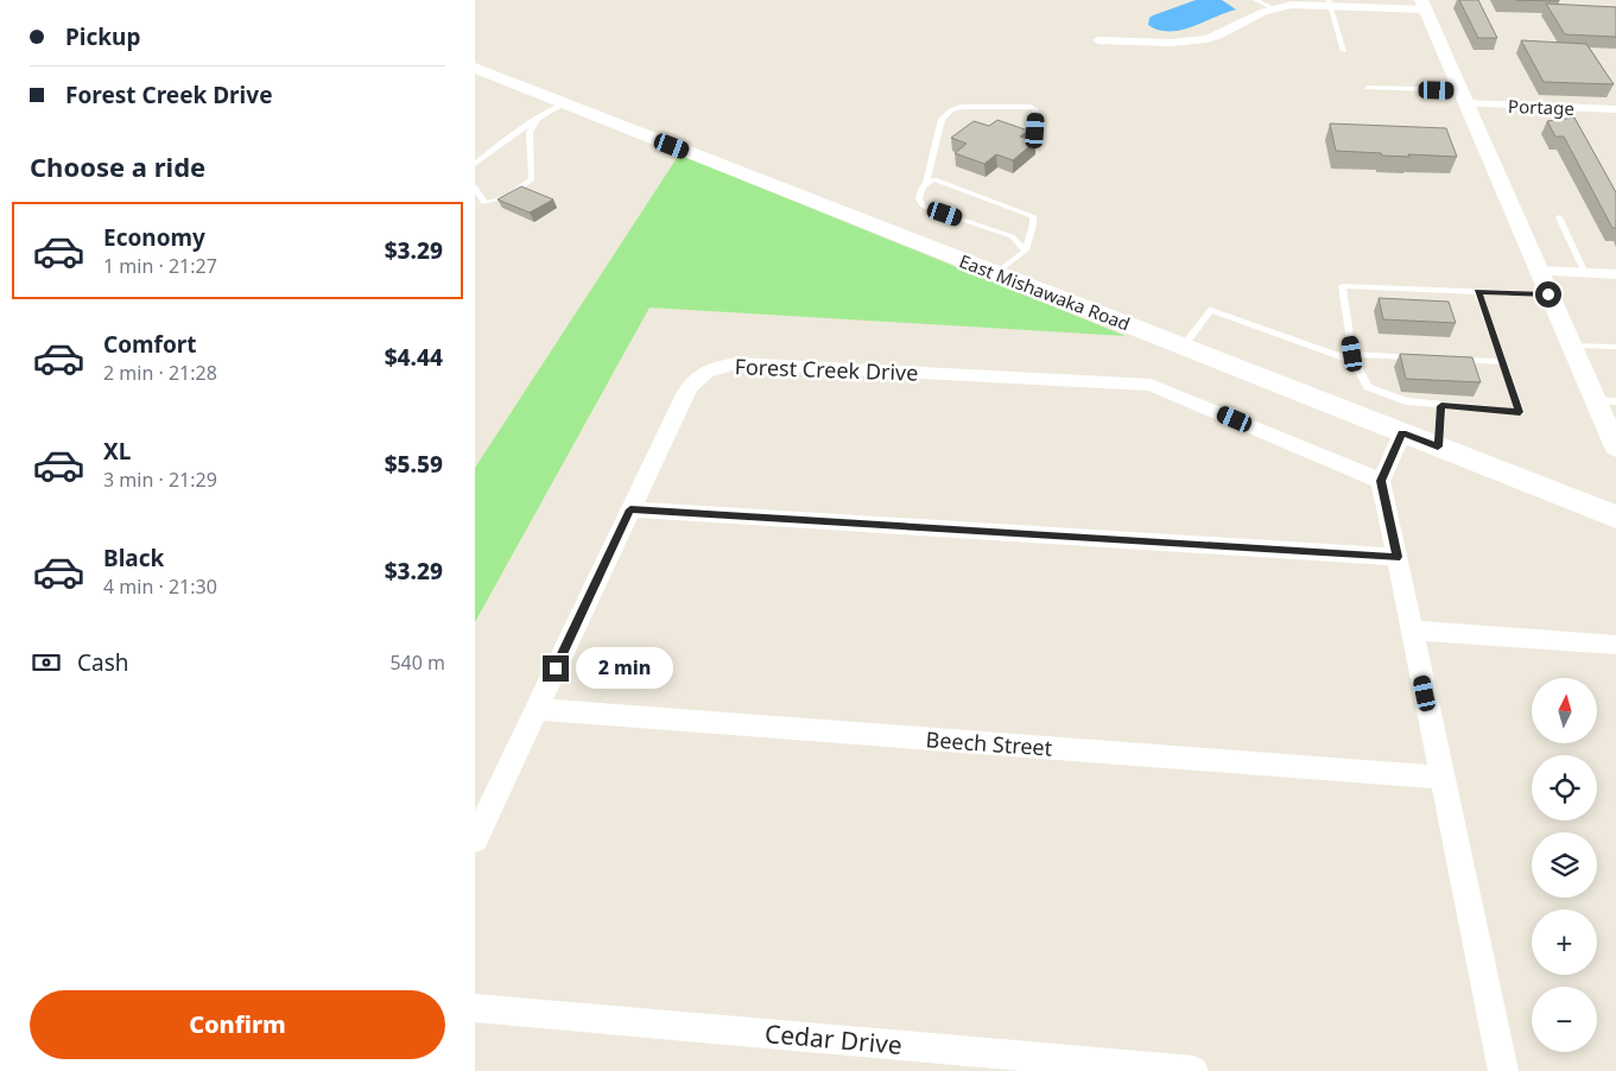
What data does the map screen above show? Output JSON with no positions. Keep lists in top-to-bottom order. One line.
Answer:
{"streets":{"main road":["East Mishawaka Road"],"street":["Portage","Forest Creek Drive","Beech Street","Cedar Drive"]},"crossings":[["Forest Creek Drive","Beech Street"]],"north":"top","page":{"banner":["Pickup","Forest Creek Drive"],"heading":"Choose a ride","list":[{"name":"Economy","note":"1 min · 21:27","value":"$3.29"},{"name":"Comfort","note":"2 min · 21:28","value":"$4.44"},{"name":"XL","note":"3 min · 21:29","value":"$5.59"},{"name":"Black","note":"4 min · 21:30","value":"$3.29"}],"pay":["Cash","540 m"],"bubble":"2 min","map_buttons":["+","−"],"buttons":"Confirm"}}
